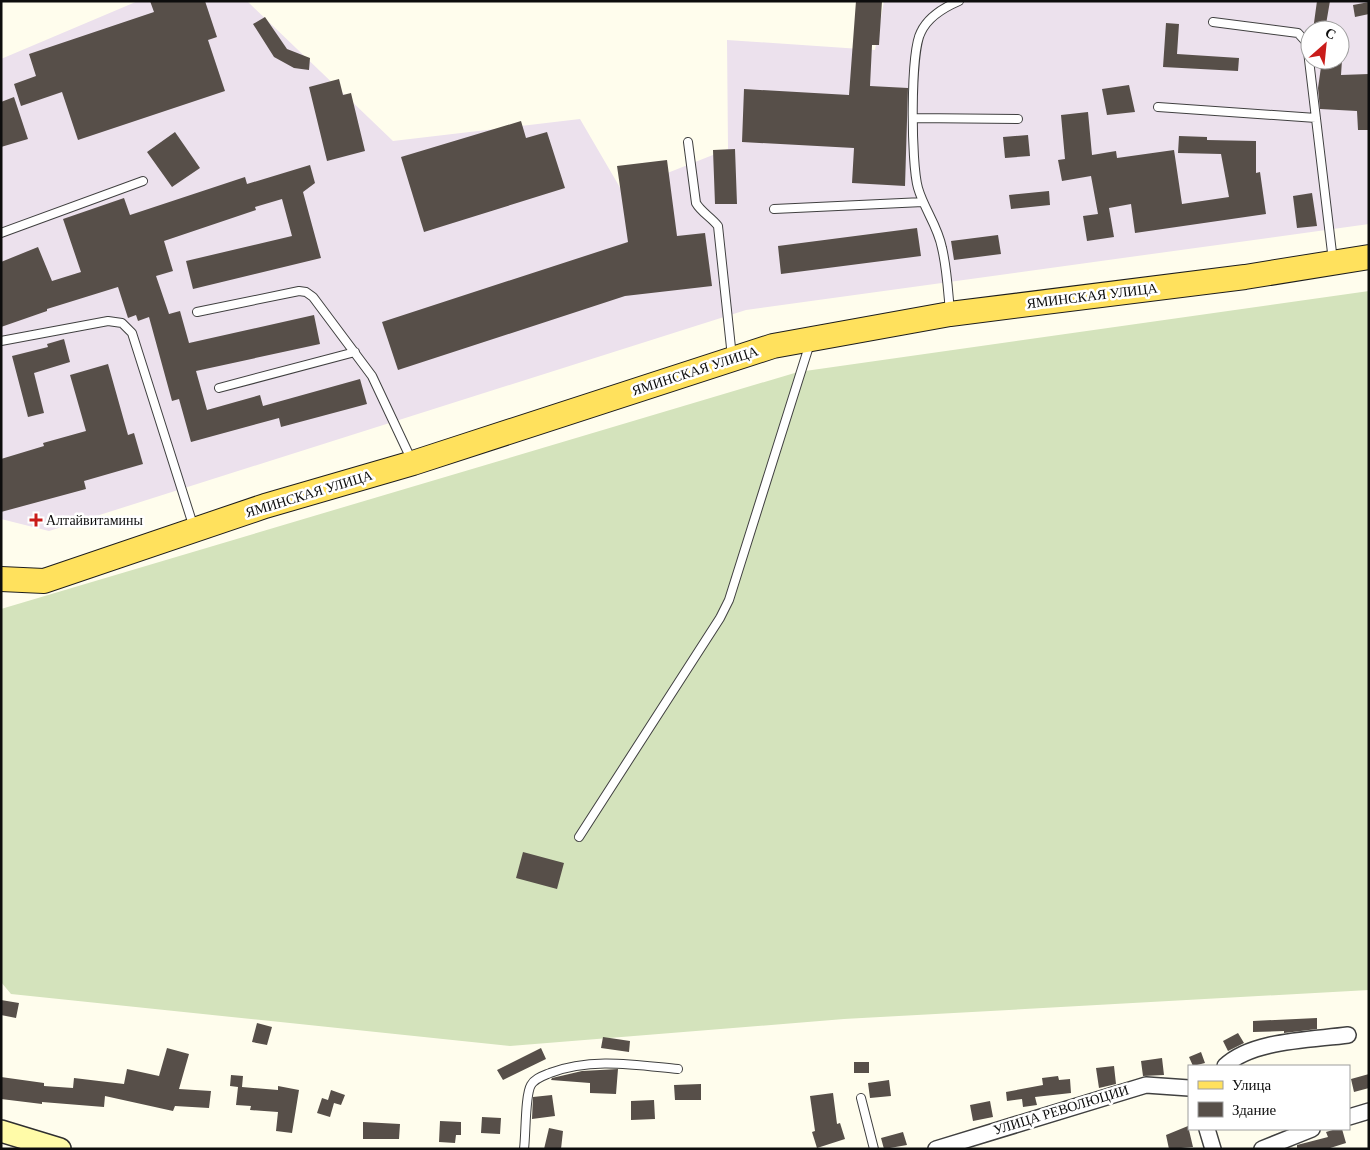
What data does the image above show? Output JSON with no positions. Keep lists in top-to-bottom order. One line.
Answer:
{"streets":{"main road":["ЯМИНСКАЯ УЛИЦА"],"street":["УЛИЦА РЕВОЛЮЦИИ"]},"places":{"health":["Алтайвитамины"]},"legend":["Улица","Здание"],"north":"top right"}
